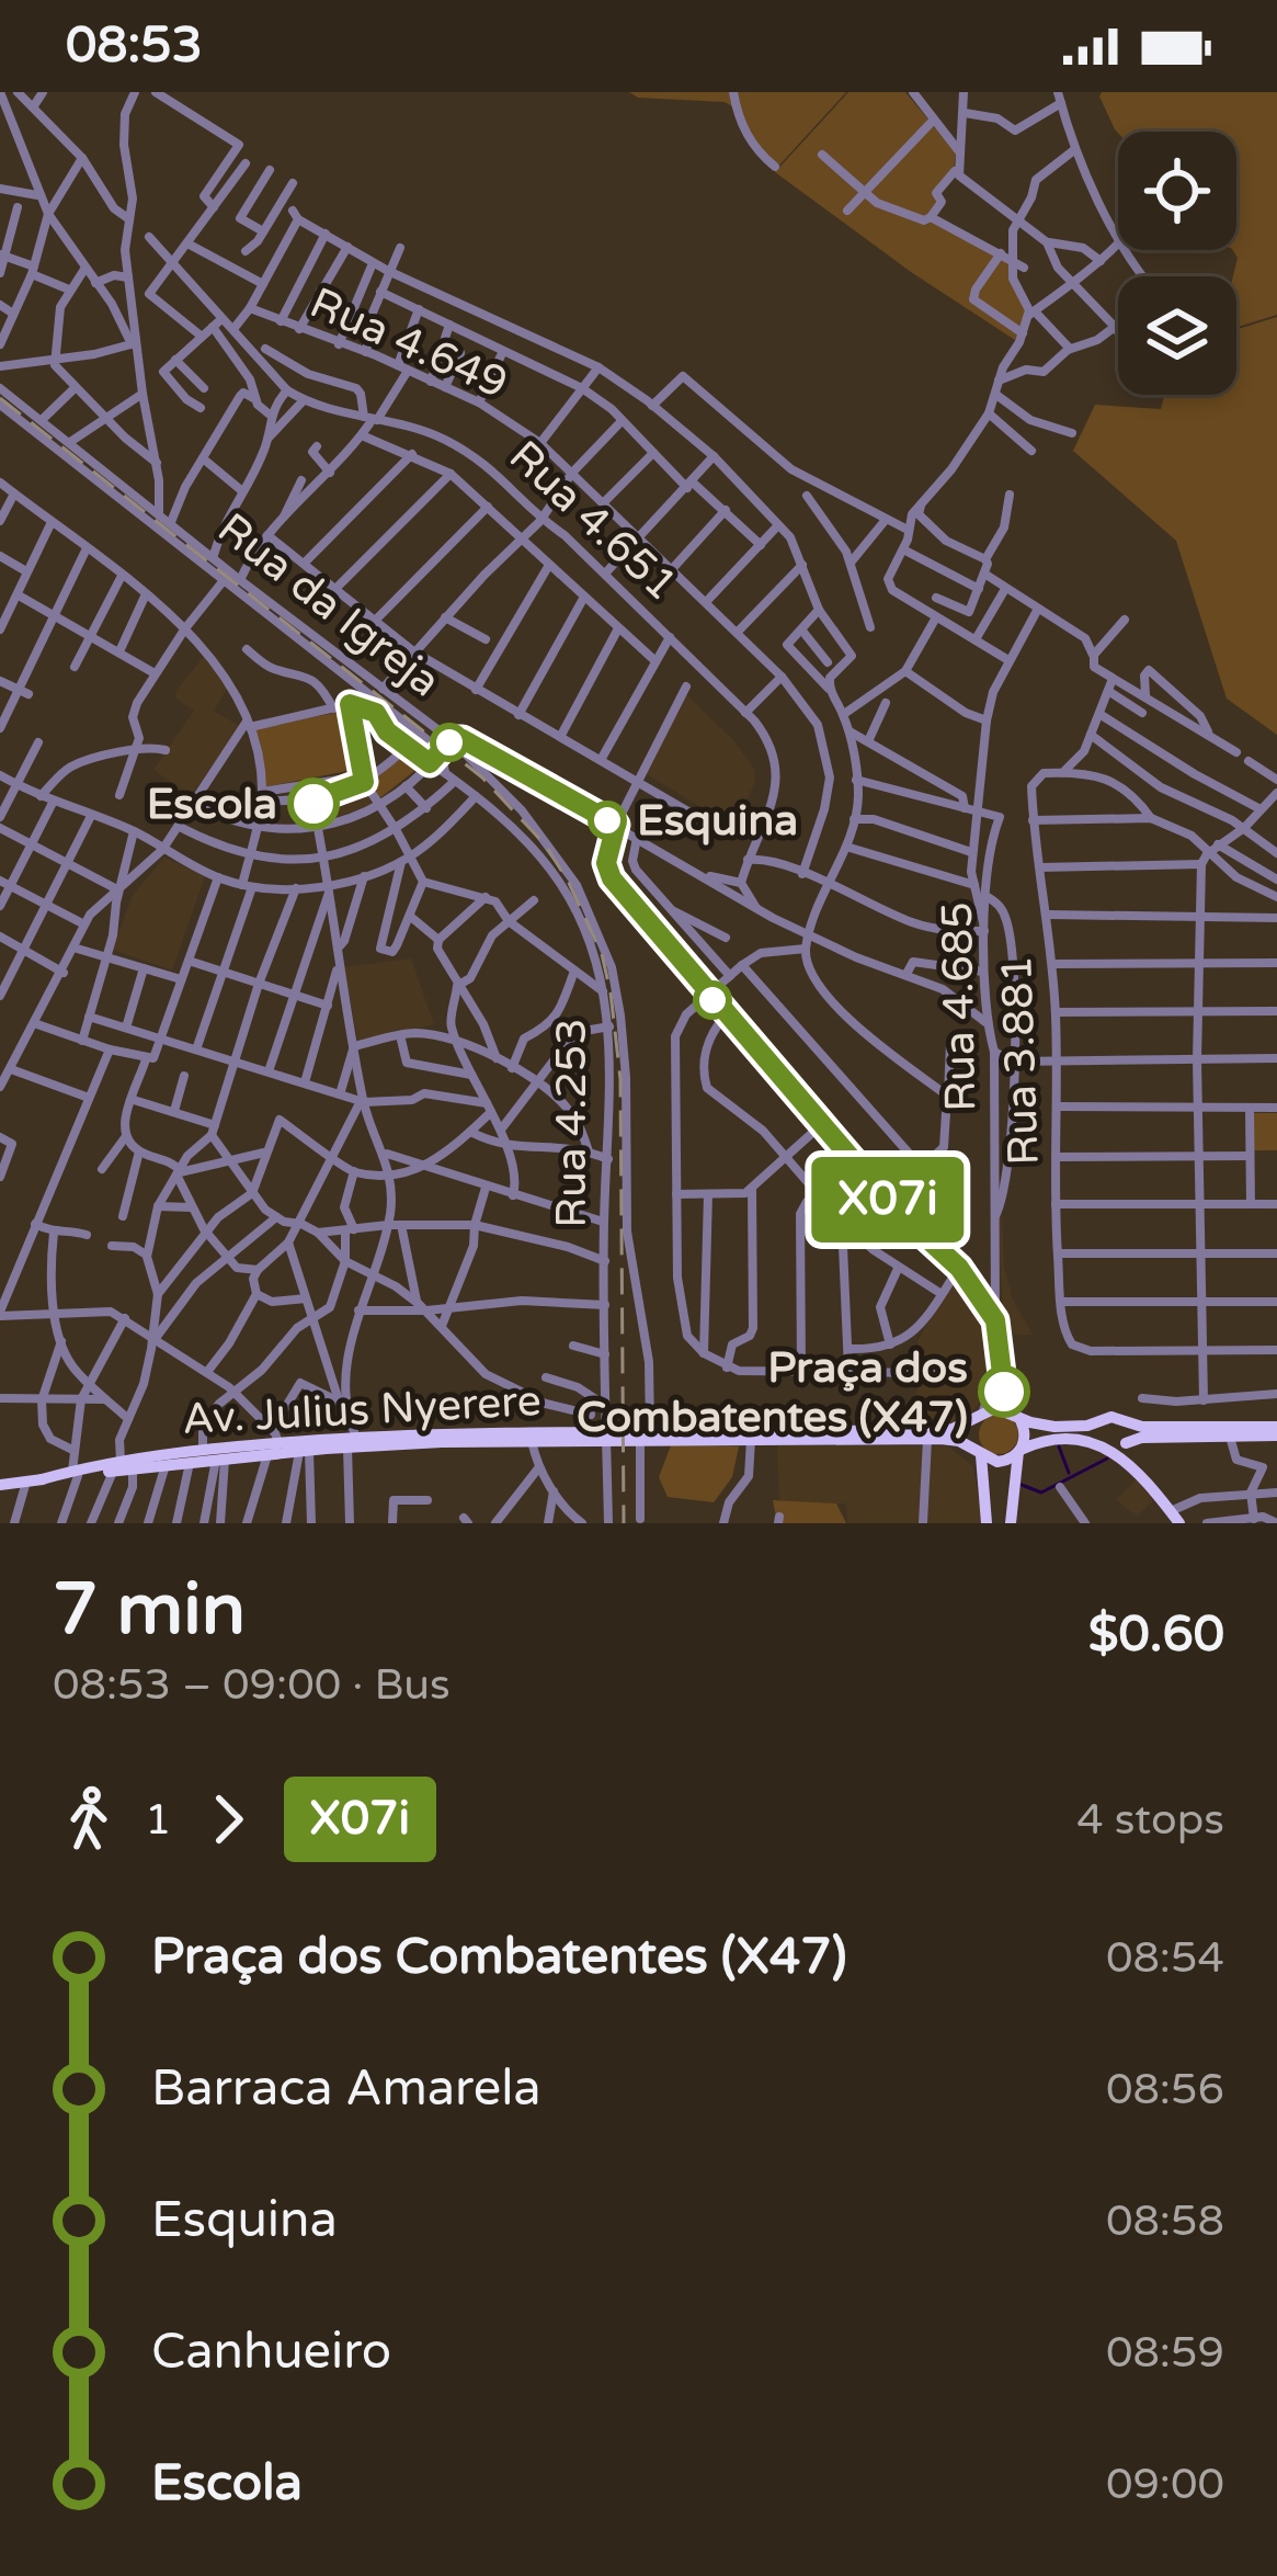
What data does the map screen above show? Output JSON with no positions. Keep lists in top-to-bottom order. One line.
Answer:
{"streets":{"main road":["Av. Julius Nyerere"],"street":["Rua 4.649","Rua 4.651","Rua da Igreja","Rua 4.685","Rua 3.881","Rua 4.253"]},"crossings":[["Rua da Igreja","Rua 4.685"],["Rua 4.685","Av. Julius Nyerere"],["Rua 4.253","Av. Julius Nyerere"]],"places":["Escola","Esquina","Praça dos Combatentes (X47)"],"lines":["bus line X07i"],"page":{"status":"08:53","on_map":"X07i","heading":["7 min","08:53 – 09:00 · Bus","$0.60"],"legs":["1","X07i","4 stops"],"list":[{"name":"Praça dos Combatentes (X47)","value":"08:54"},{"name":"Barraca Amarela","value":"08:56"},{"name":"Esquina","value":"08:58"},{"name":"Canhueiro","value":"08:59"},{"name":"Escola","value":"09:00"}]}}
